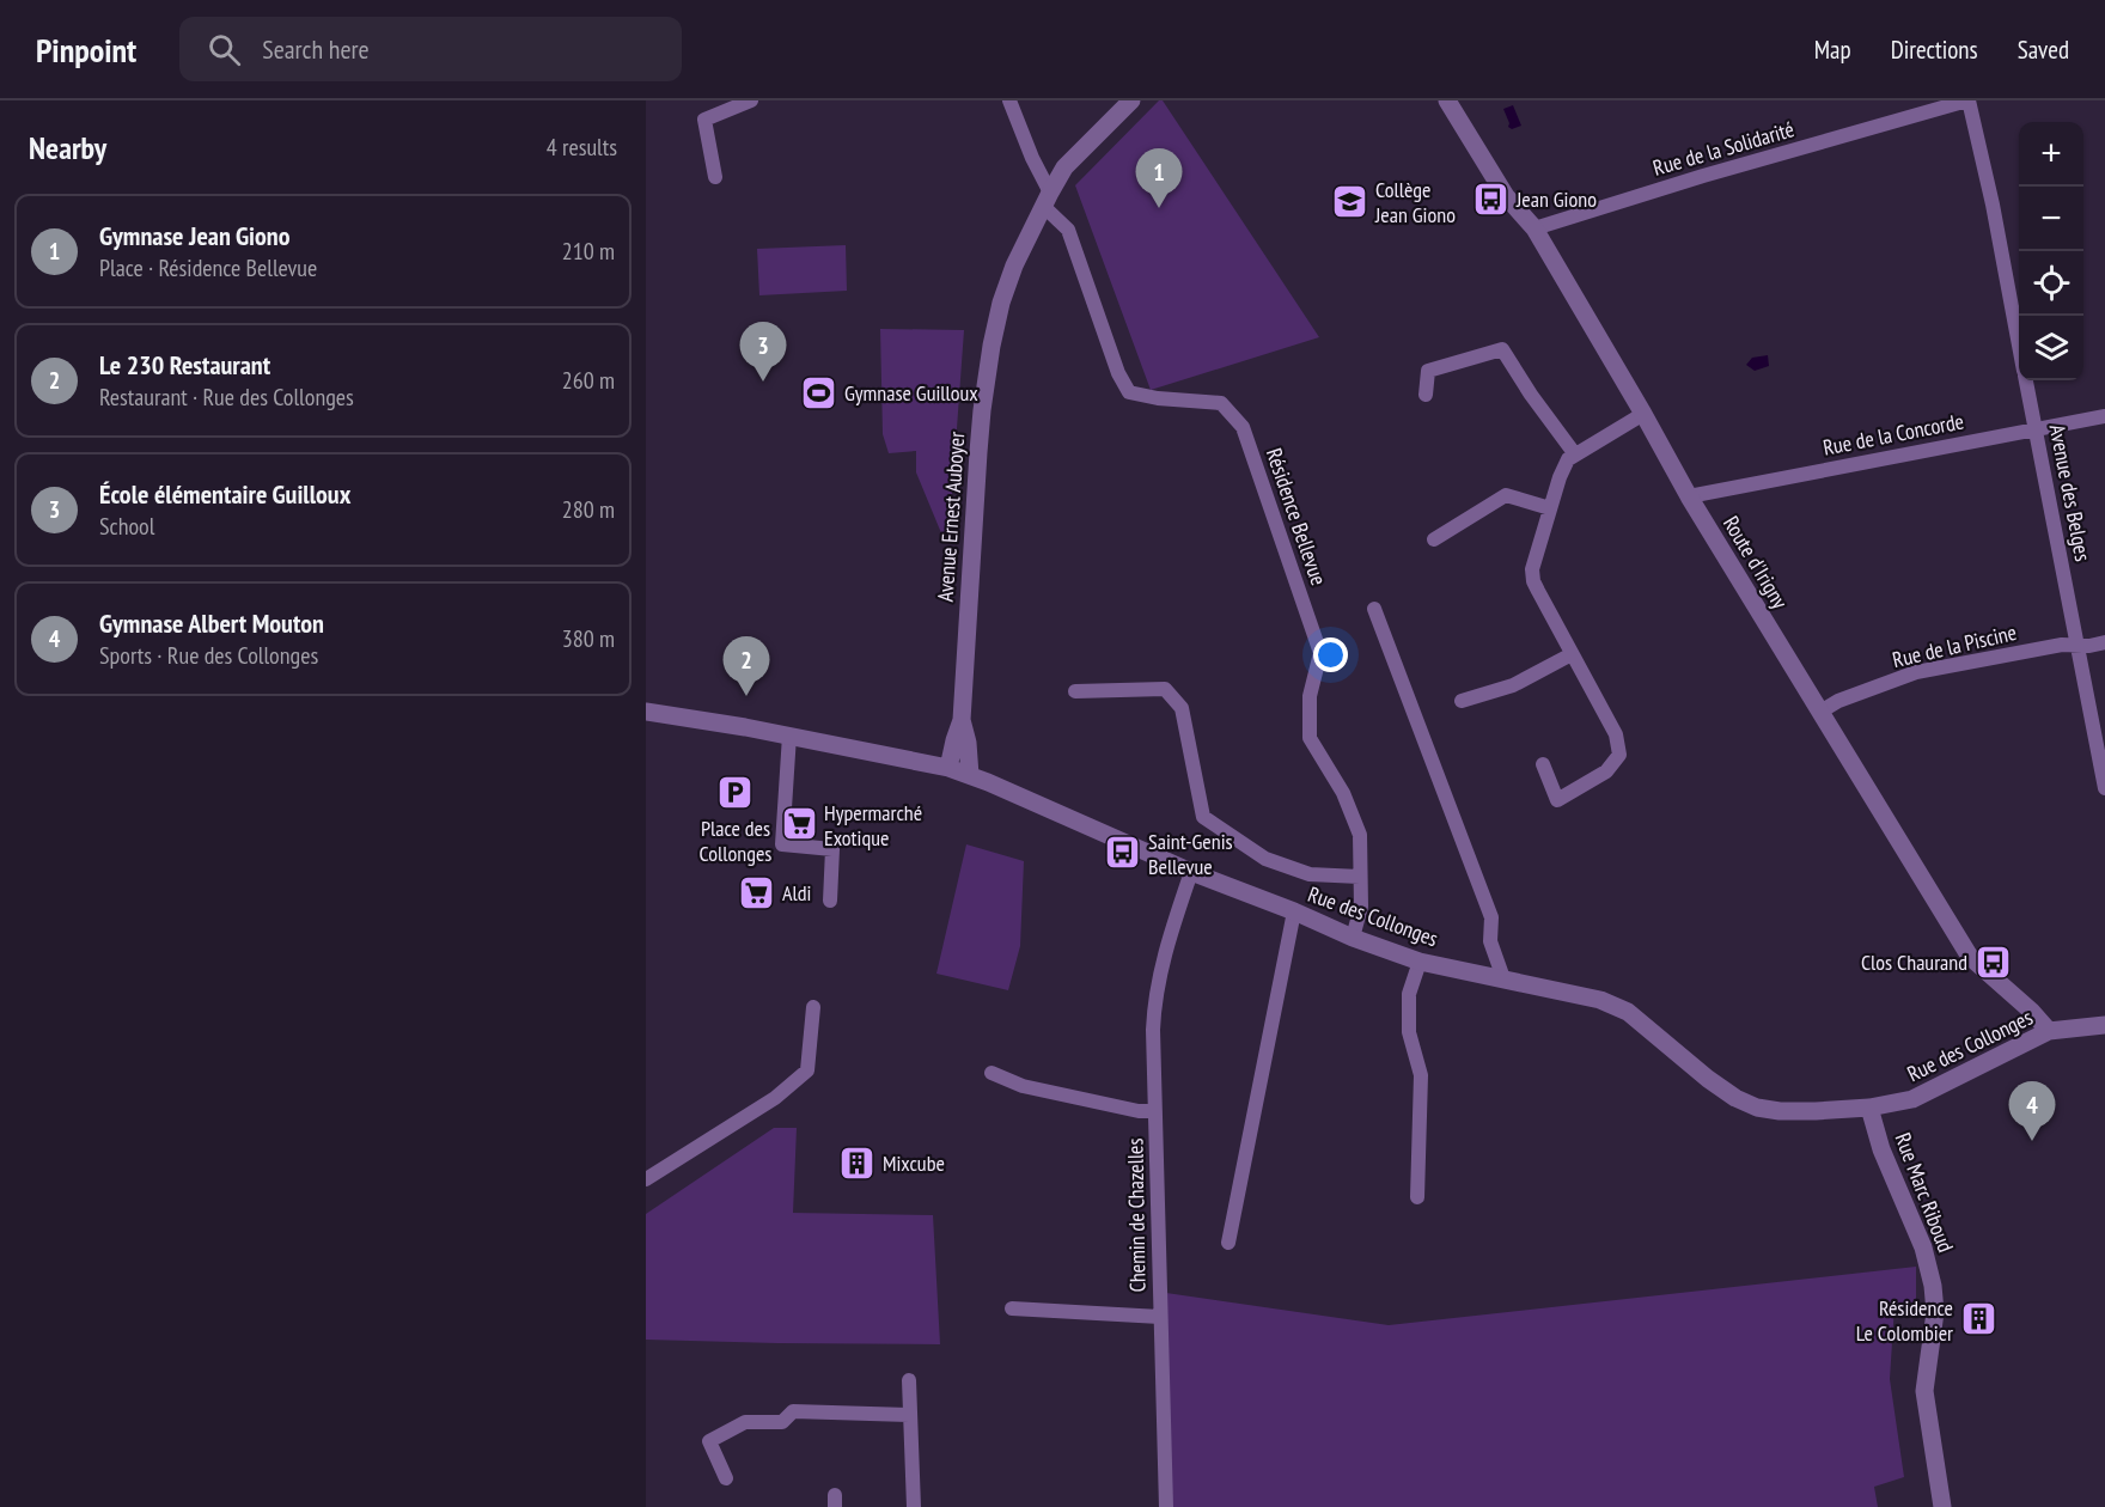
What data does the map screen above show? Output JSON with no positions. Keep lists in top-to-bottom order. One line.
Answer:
{"streets":{"street":["Rue de la Solidarité","Rue de la Concorde","Avenue des Belges","Avenue Ernest Auboyer","Résidence Bellevue","Route d'Irigny","Rue de la Piscine","Rue des Collonges","Rue Marc Riboud","Chemin de Chazelles"]},"crossings":[["Rue de la Solidarité","Avenue des Belges"],["Rue de la Solidarité","Route d'Irigny"],["Rue de la Concorde","Avenue des Belges"],["Rue de la Concorde","Route d'Irigny"],["Avenue des Belges","Rue de la Piscine"],["Avenue Ernest Auboyer","Résidence Bellevue"],["Avenue Ernest Auboyer","Rue des Collonges"],["Résidence Bellevue","Rue des Collonges"],["Route d'Irigny","Rue de la Piscine"],["Route d'Irigny","Rue des Collonges"],["Rue des Collonges","Rue Marc Riboud"],["Rue des Collonges","Chemin de Chazelles"]],"places":{"bus stop":["Jean Giono","Saint-Genis Bellevue","Clos Chaurand"],"school or university":["Collège Jean Giono"],"sports":["Gymnase Guilloux"],"parking":["Place des Collonges"],"supermarket":["Hypermarché Exotique","Aldi"],"building":["Mixcube","Résidence Le Colombier"]},"page":{"header":"Pinpoint","search":"Search here","nav":["Map","Directions","Saved"],"heading":["Nearby","4 results"],"map_buttons":["+","−"],"pins":["1","3","2","4"],"list":[{"mark":"1","name":"Gymnase Jean Giono","note":"Place · Résidence Bellevue","value":"210 m"},{"mark":"2","name":"Le 230 Restaurant","note":"Restaurant · Rue des Collonges","value":"260 m"},{"mark":"3","name":"École élémentaire Guilloux","note":"School","value":"280 m"},{"mark":"4","name":"Gymnase Albert Mouton","note":"Sports · Rue des Collonges","value":"380 m"}]}}
